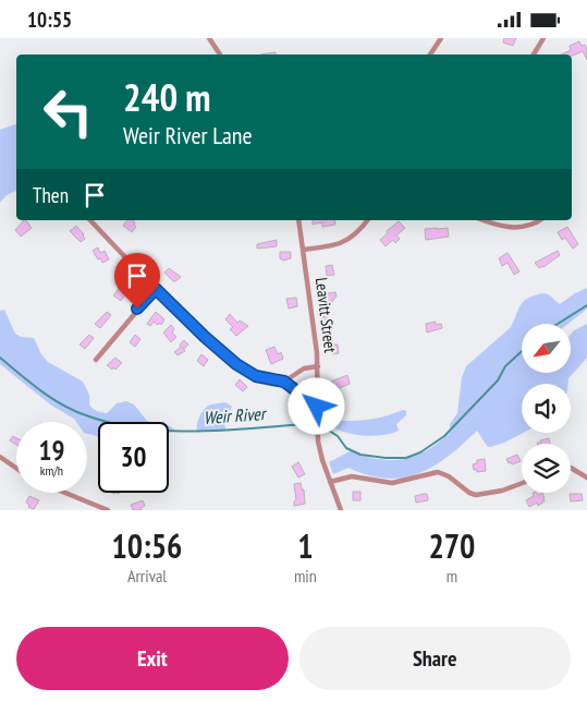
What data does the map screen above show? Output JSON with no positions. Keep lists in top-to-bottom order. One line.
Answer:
{"streets":{"street":["Leavitt Street"]},"water":["Weir River"],"north":"bottom left","page":{"status":"10:55","turn":["240 m","Weir River Lane"],"then":"Then","speed":"19 km/h","limit":"30","eta":["10:56","Arrival","1","min","270","m"],"buttons":["Exit","Share"]}}
